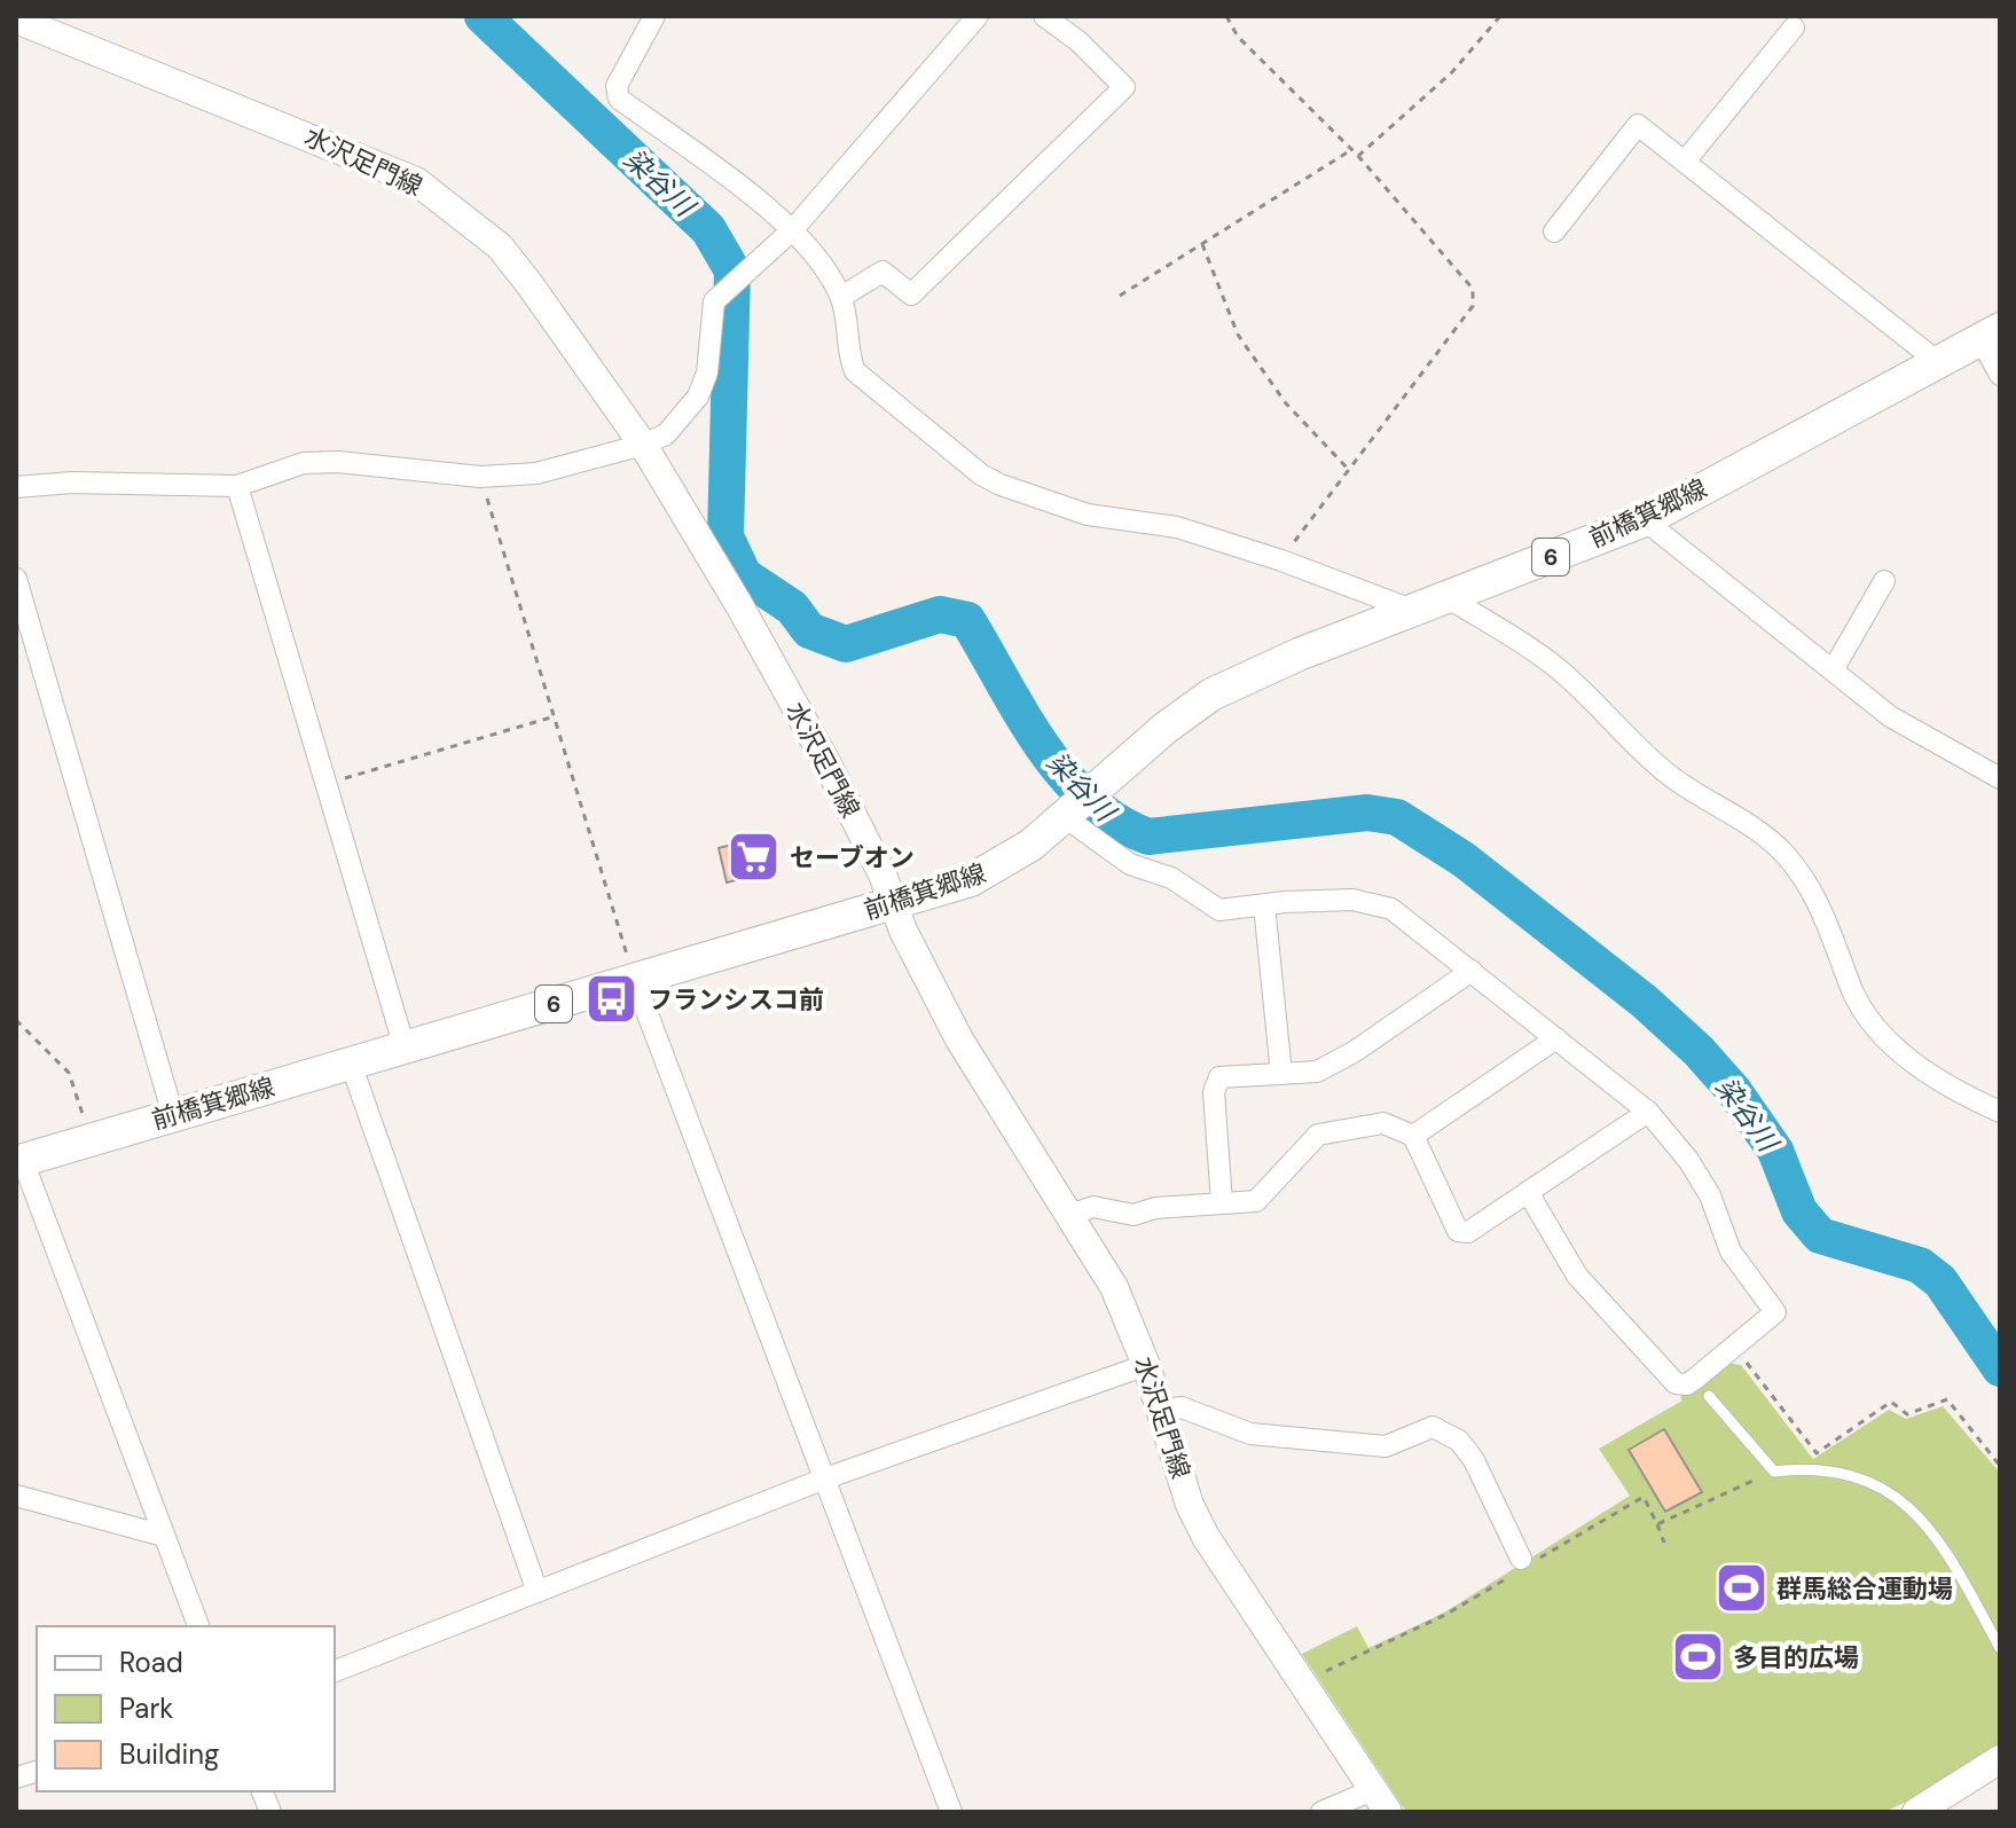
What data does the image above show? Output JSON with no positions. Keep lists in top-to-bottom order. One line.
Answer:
{"streets":{"main road":["水沢足門線","前橋箕郷線","6"]},"crossings":[["水沢足門線","前橋箕郷線"]],"water":["染谷川"],"places":{"supermarket":["セーブオン"],"bus stop":["フランシスコ前"],"sports":["群馬総合運動場","多目的広場"]},"legend":["Road","Park","Building"]}
